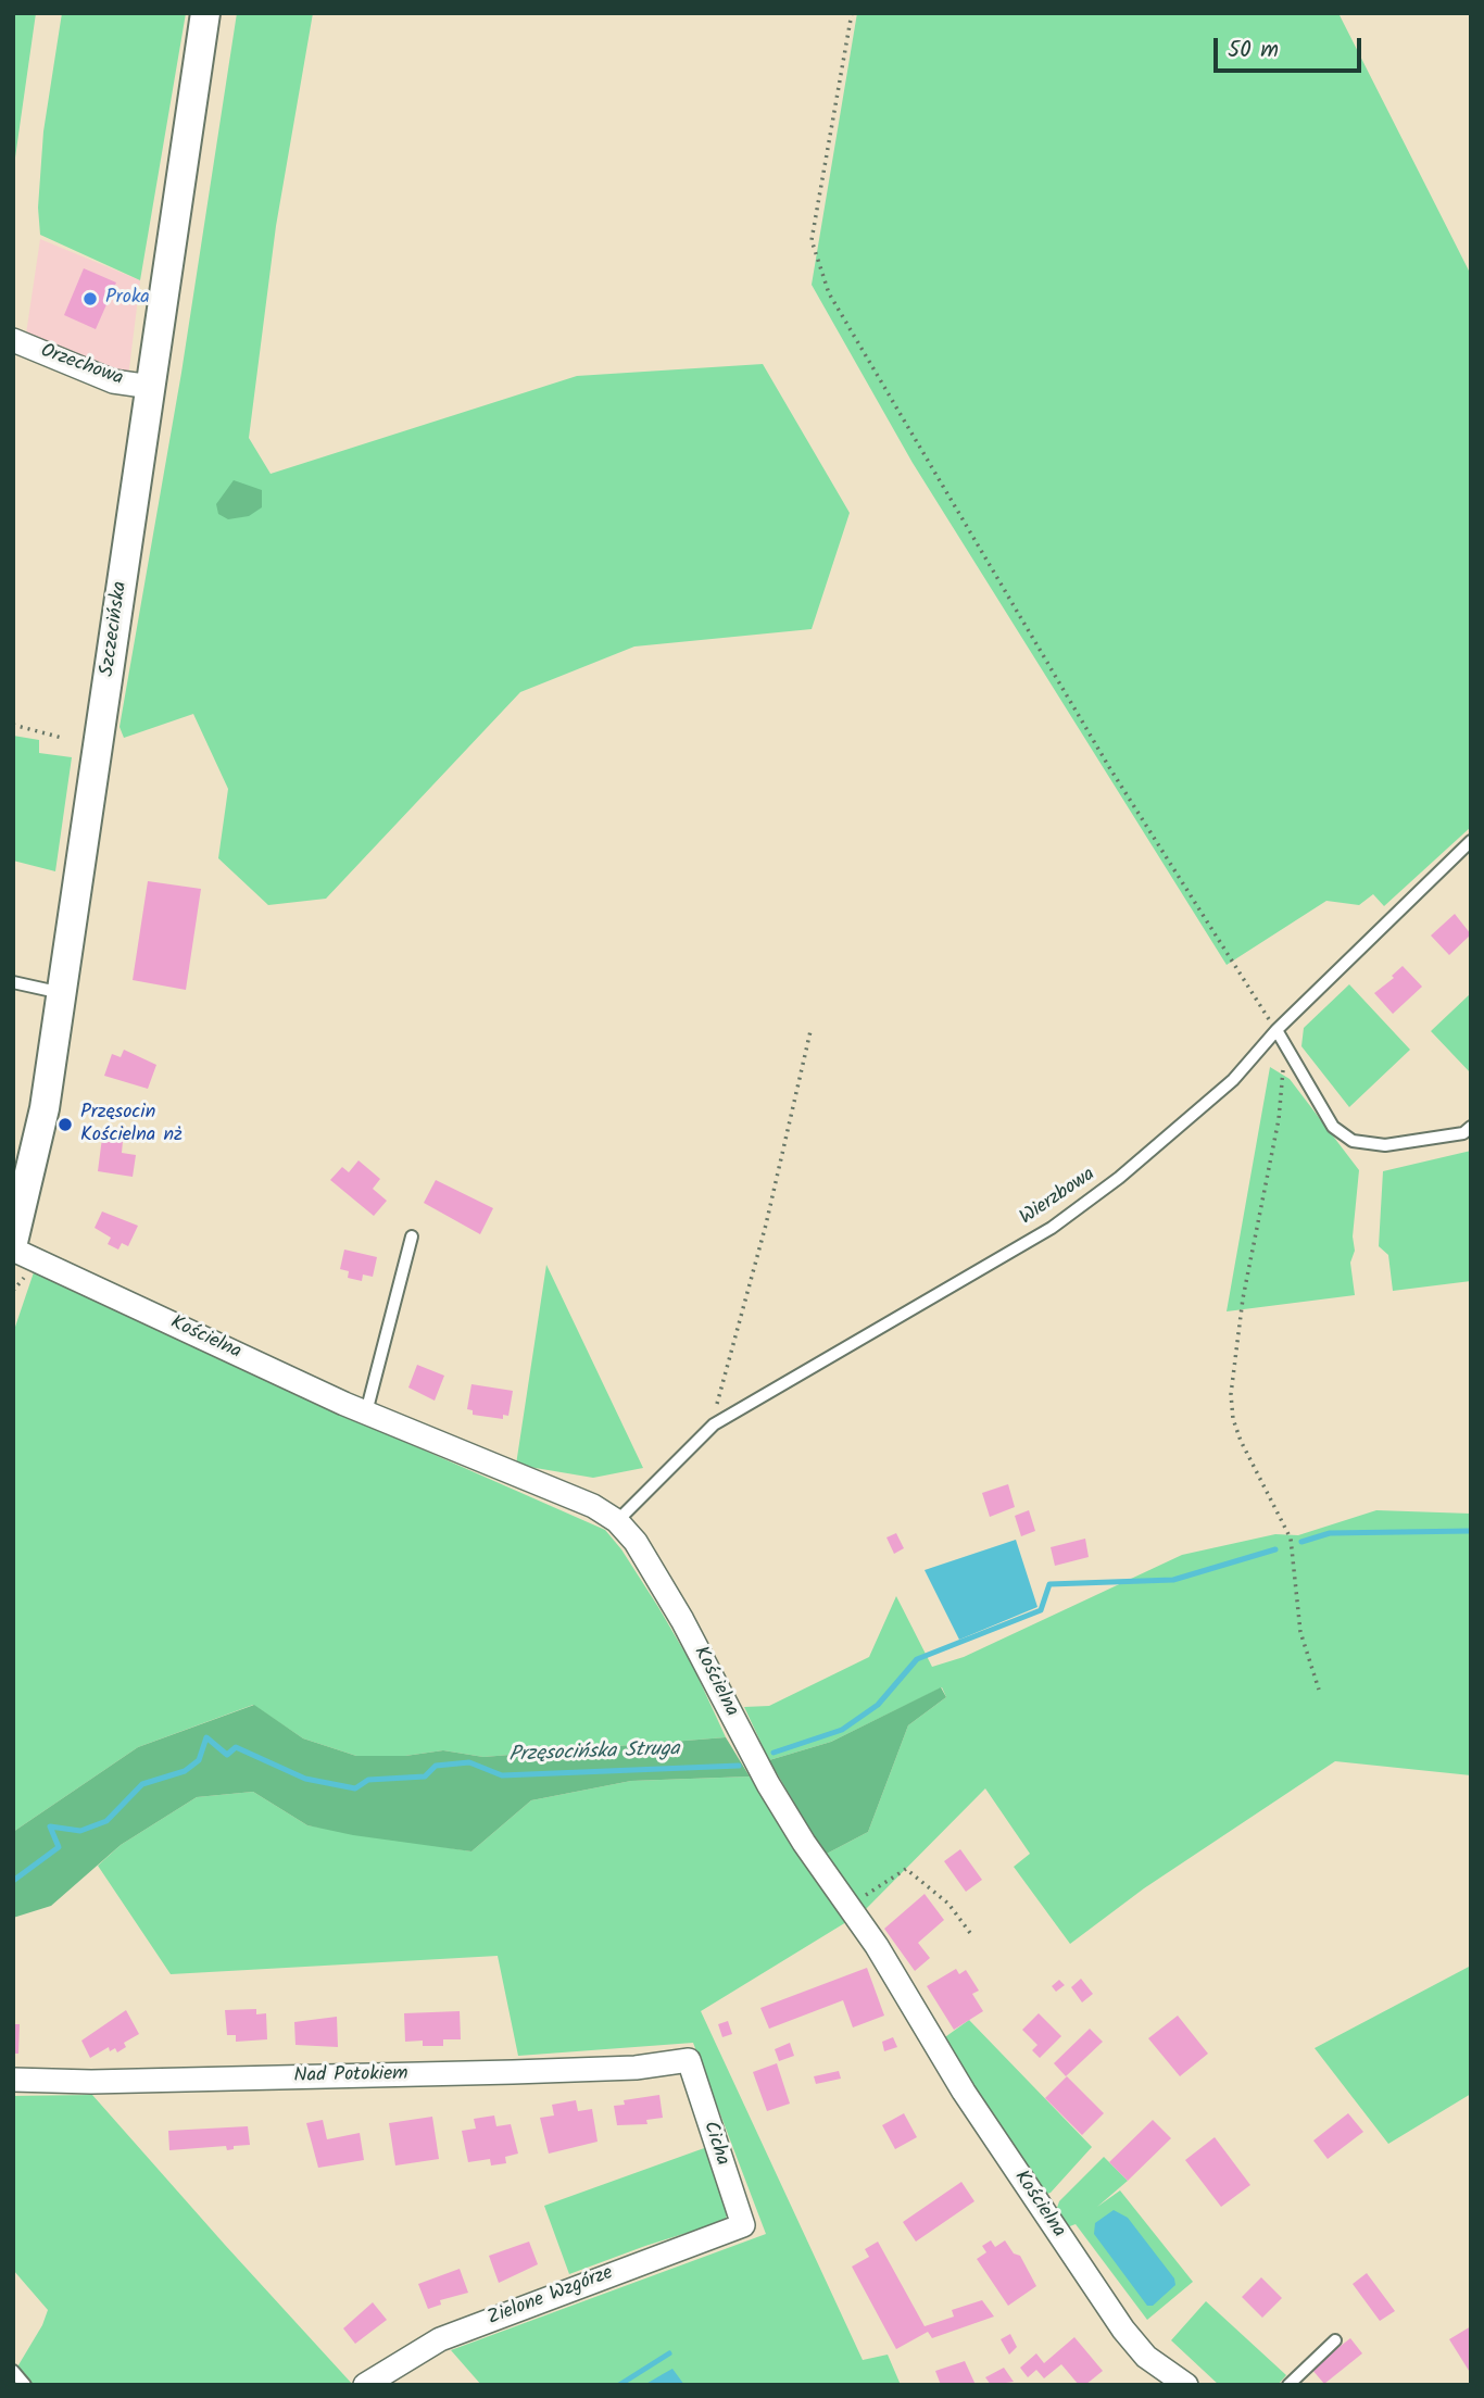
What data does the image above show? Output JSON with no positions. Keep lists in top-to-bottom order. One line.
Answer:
{"streets":{"street":["Orzechowa","Szczecińska","Kościelna","Nad Potokiem","Cicha","Zielone Wzgórze"],"lane":["Wierzbowa"]},"crossings":[["Orzechowa","Szczecińska"],["Wierzbowa","Kościelna"],["Nad Potokiem","Cicha"],["Cicha","Zielone Wzgórze"]],"water":["Przęsocińska Struga"],"places":["Proka","Przęsocin Kościelna nż"],"scale_bar":"50 m"}
